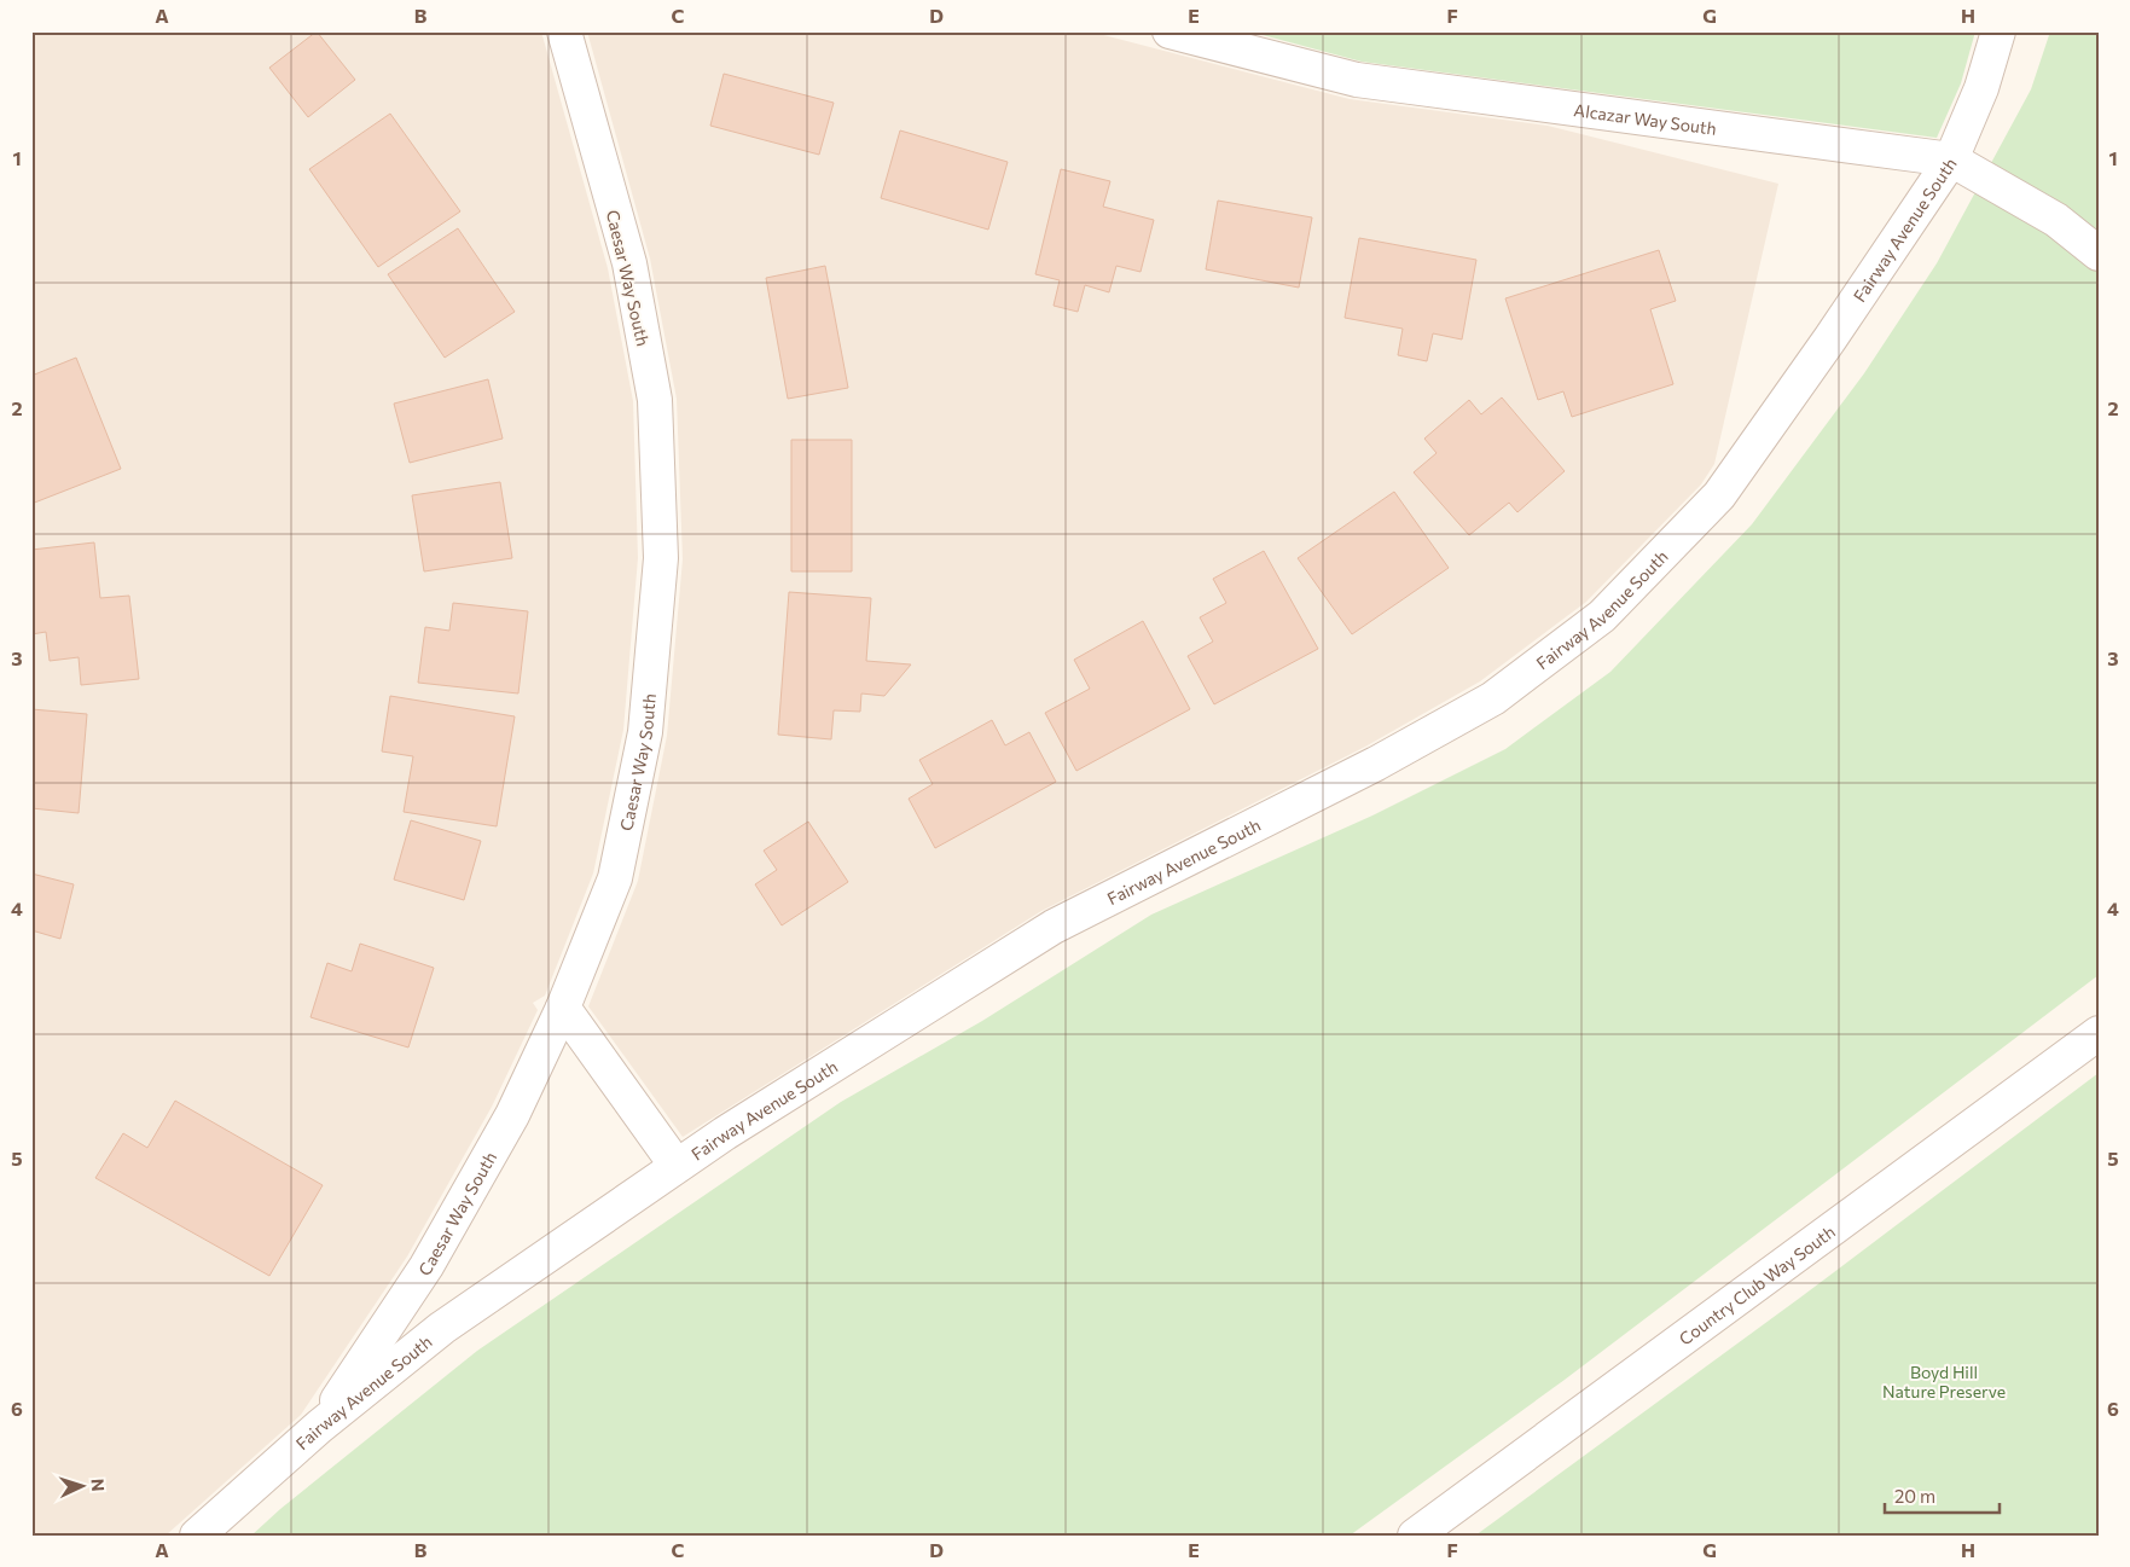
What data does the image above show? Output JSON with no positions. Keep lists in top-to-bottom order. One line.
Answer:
{"streets":{"street":["Alcazar Way South","Fairway Avenue South","Caesar Way South","Country Club Way South"]},"crossings":[["Alcazar Way South","Fairway Avenue South"],["Fairway Avenue South","Caesar Way South"]],"parks":["Boyd Hill Nature Preserve"],"scale_bar":"20 m","north":"right","grid":{"columns":["A","B","C","D","E","F","G","H"],"rows":["1","2","3","4","5","6"]}}
